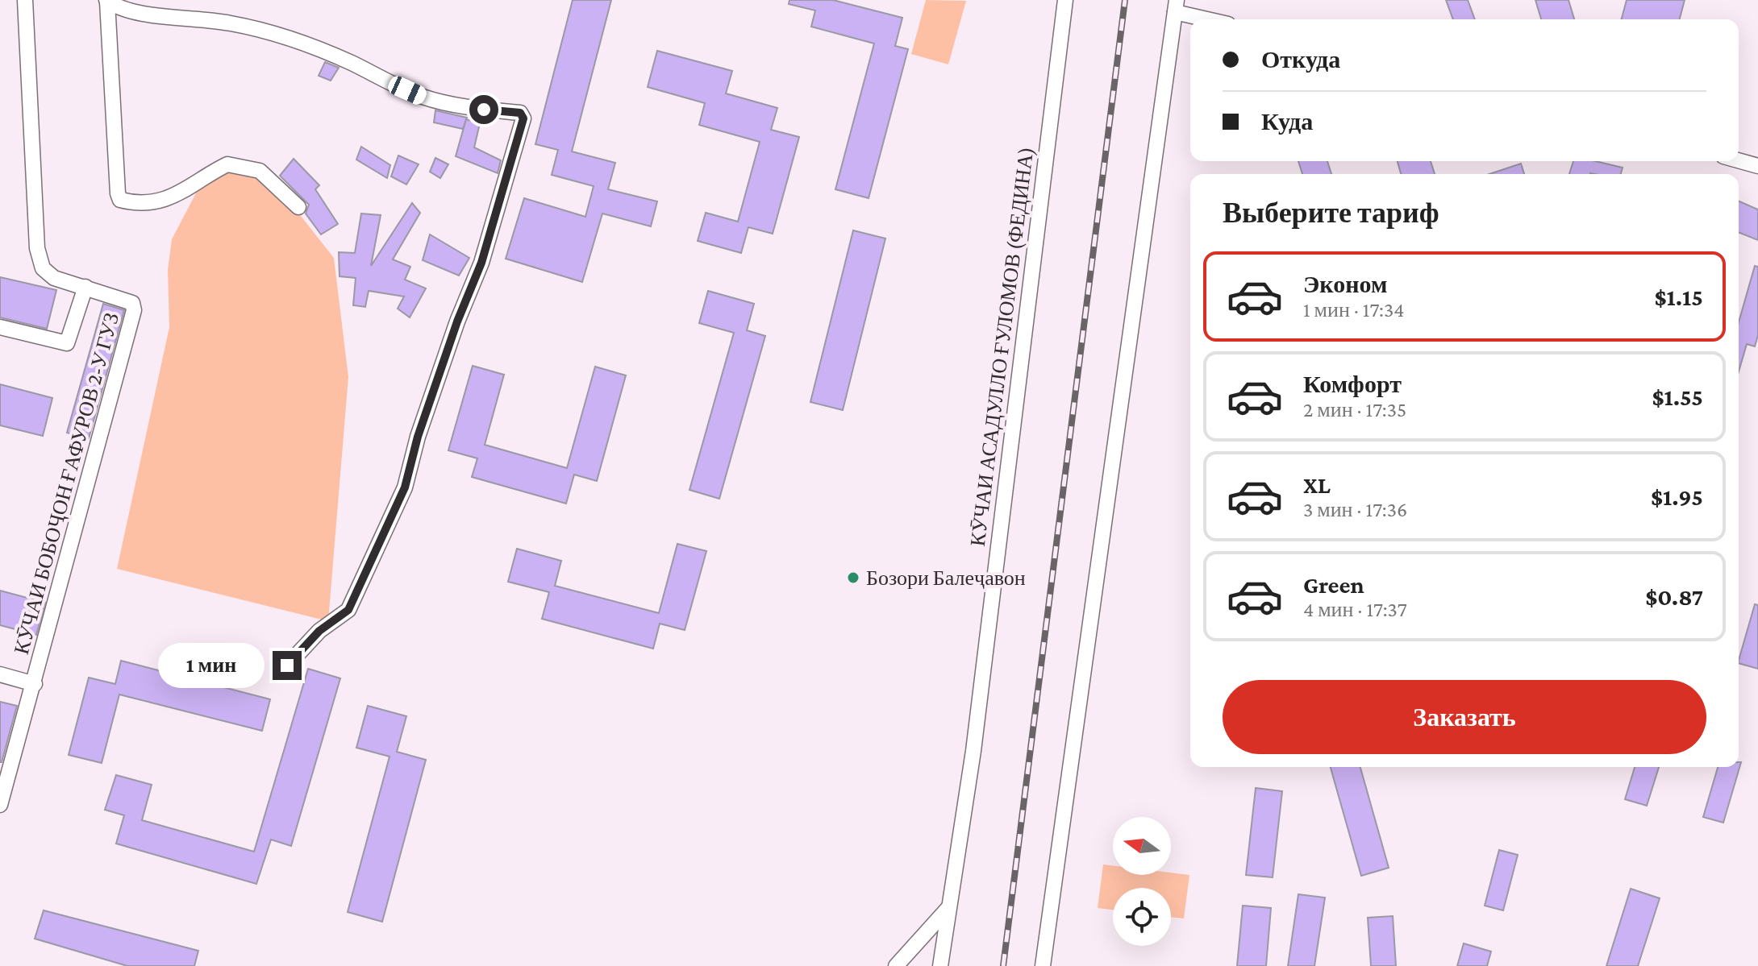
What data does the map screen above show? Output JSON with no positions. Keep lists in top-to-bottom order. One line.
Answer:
{"streets":{"street":["КӮЧАИ АСАДУЛЛО ҒУЛОМОВ (ФЕДИНА)","КӮЧАИ БОБОҶОН ҒАФУРОВ 2-У ГУЗ"]},"places":["Бозори Балеҷавон"],"north":"left","page":{"banner":["Откуда","Куда"],"heading":"Выберите тариф","list":[{"name":"Эконом","note":"1 мин · 17:34","value":"$1.15"},{"name":"Комфорт","note":"2 мин · 17:35","value":"$1.55"},{"name":"XL","note":"3 мин · 17:36","value":"$1.95"},{"name":"Green","note":"4 мин · 17:37","value":"$0.87"}],"bubble":"1 мин","buttons":"Заказать"}}
